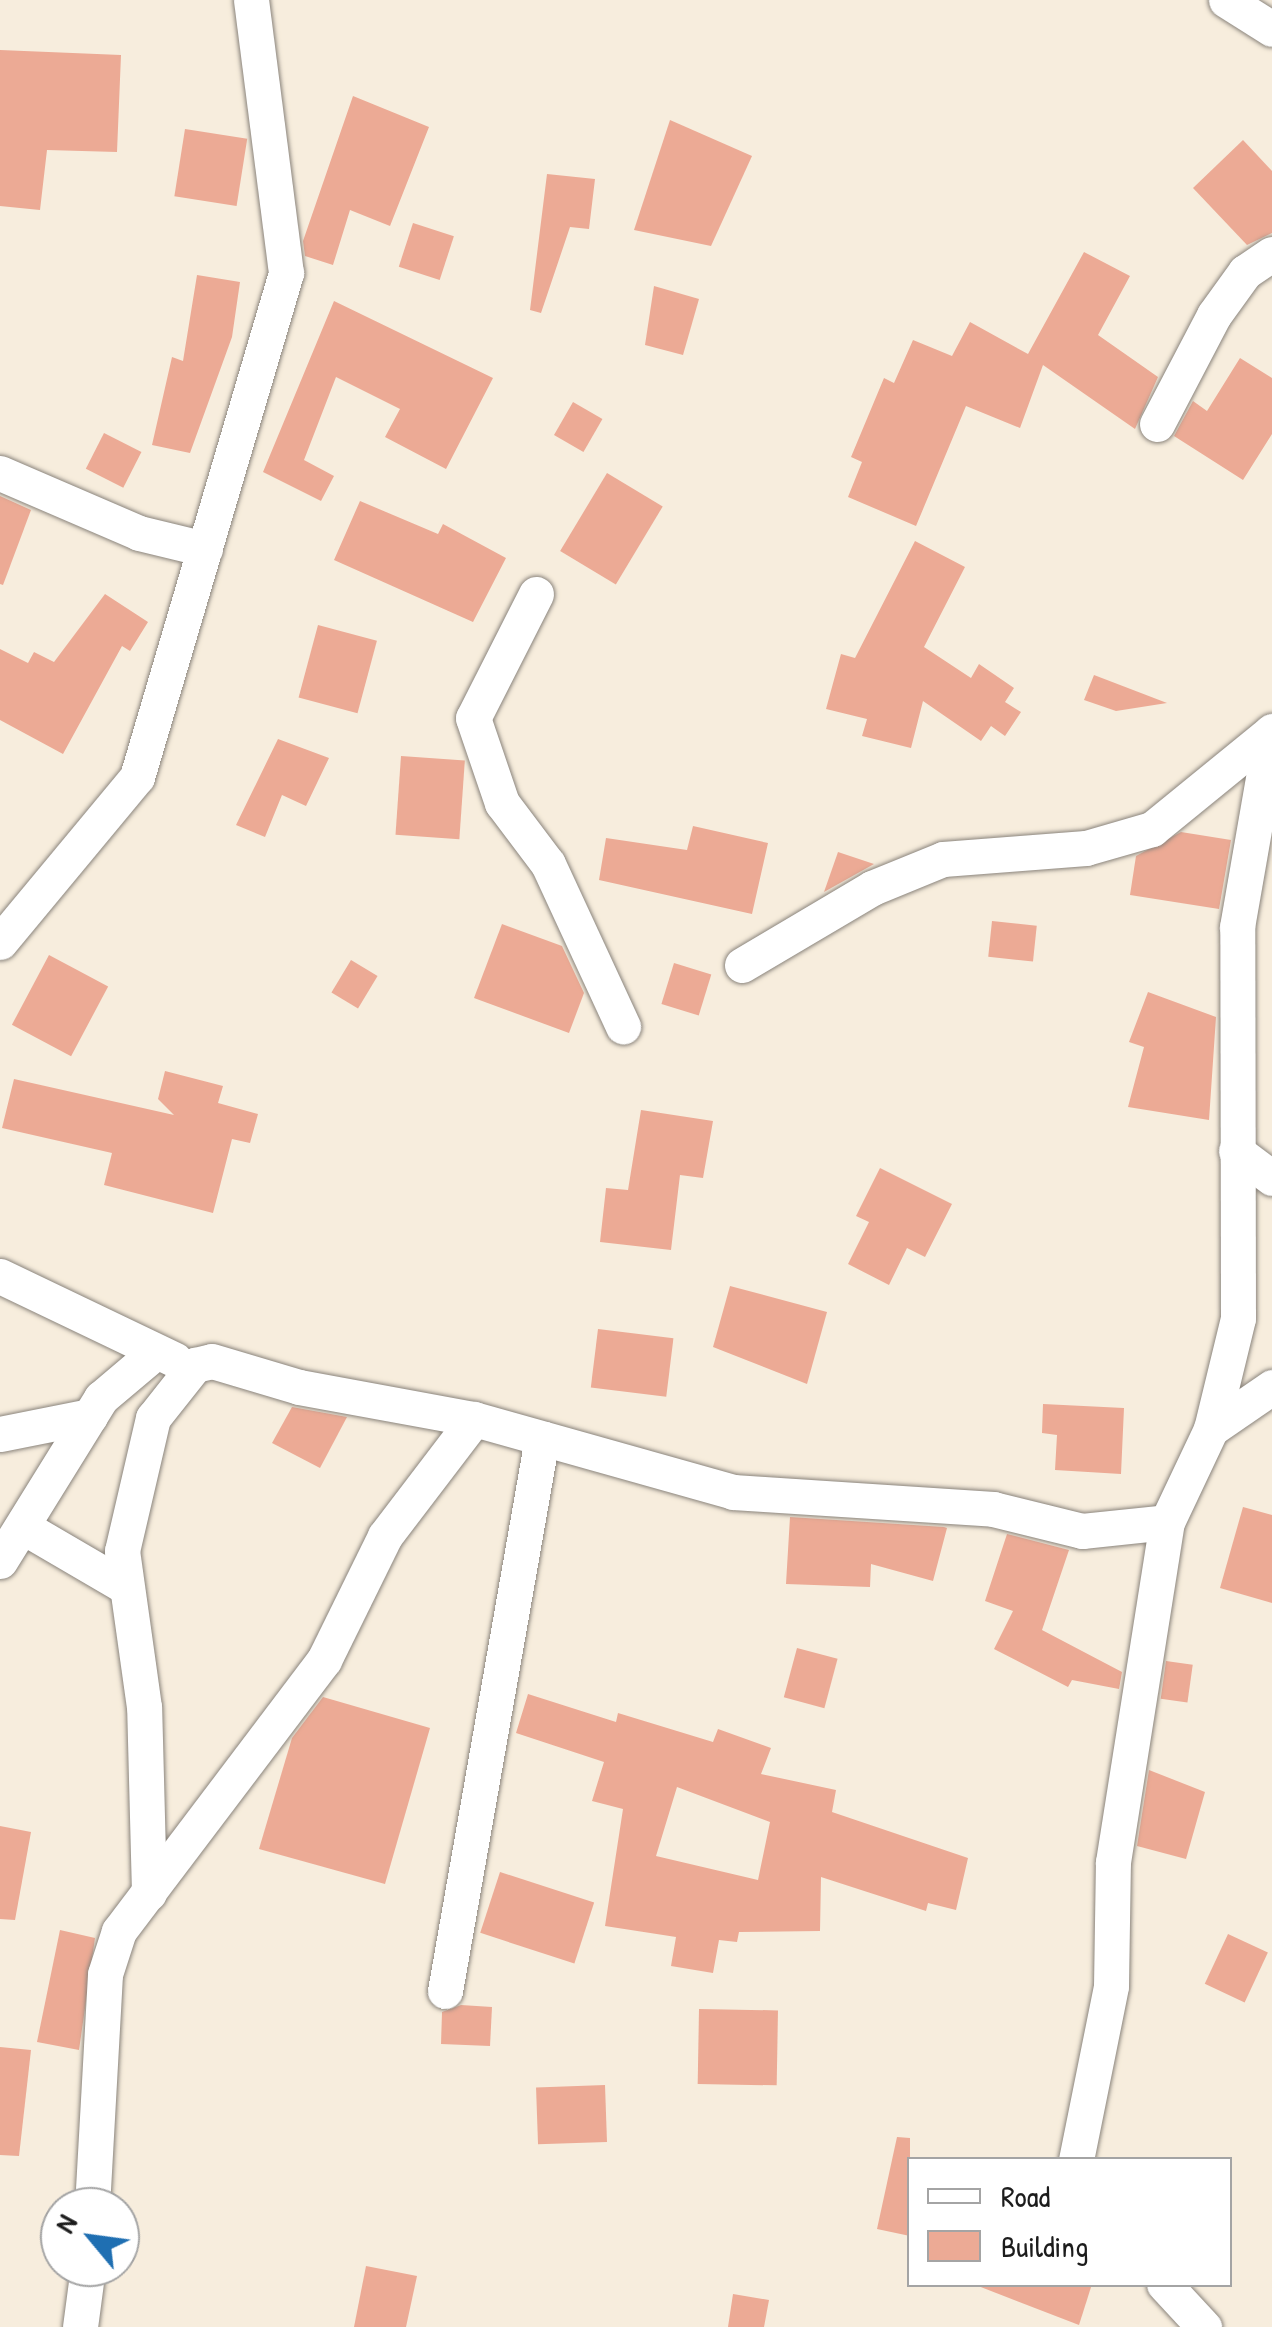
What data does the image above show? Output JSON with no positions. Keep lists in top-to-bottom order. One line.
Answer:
{"legend":["Road","Building"],"north":"top left"}
